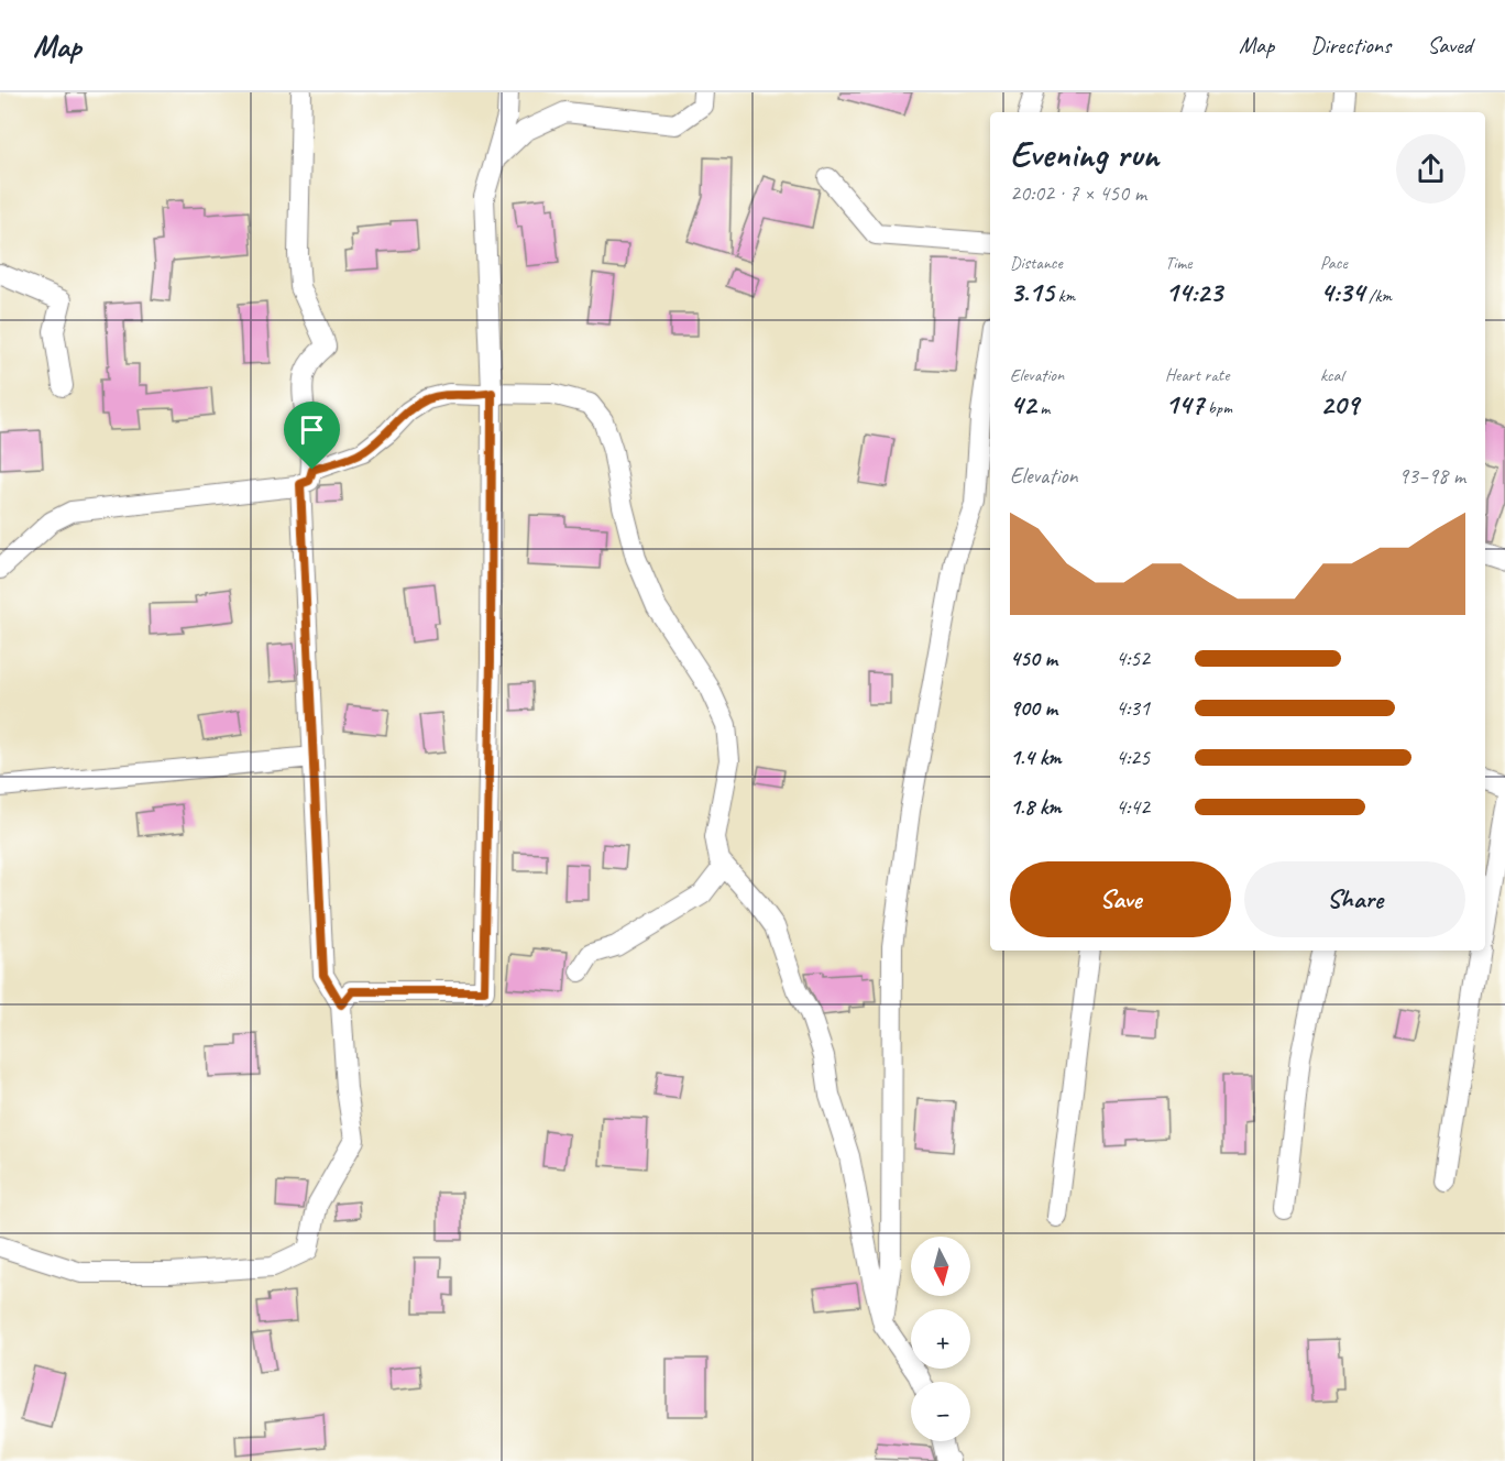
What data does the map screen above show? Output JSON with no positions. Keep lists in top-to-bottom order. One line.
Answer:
{"north":"bottom","page":{"header":"Map","nav":["Map","Directions","Saved"],"heading":["Evening run","20:02 · 7 × 450 m"],"stats":[["Distance","3.15 km"],["Time","14:23"],["Pace","4:34 /km"],["Elevation","42 m"],["Heart rate","147 bpm"],["kcal","209"]],"chart":["Elevation","93–98 m"],"list":[{"name":"450 m","note":"4:52"},{"name":"900 m","note":"4:31"},{"name":"1.4 km","note":"4:25"},{"name":"1.8 km","note":"4:42"}],"buttons":["Save","Share"],"map_buttons":["+","−"]}}
